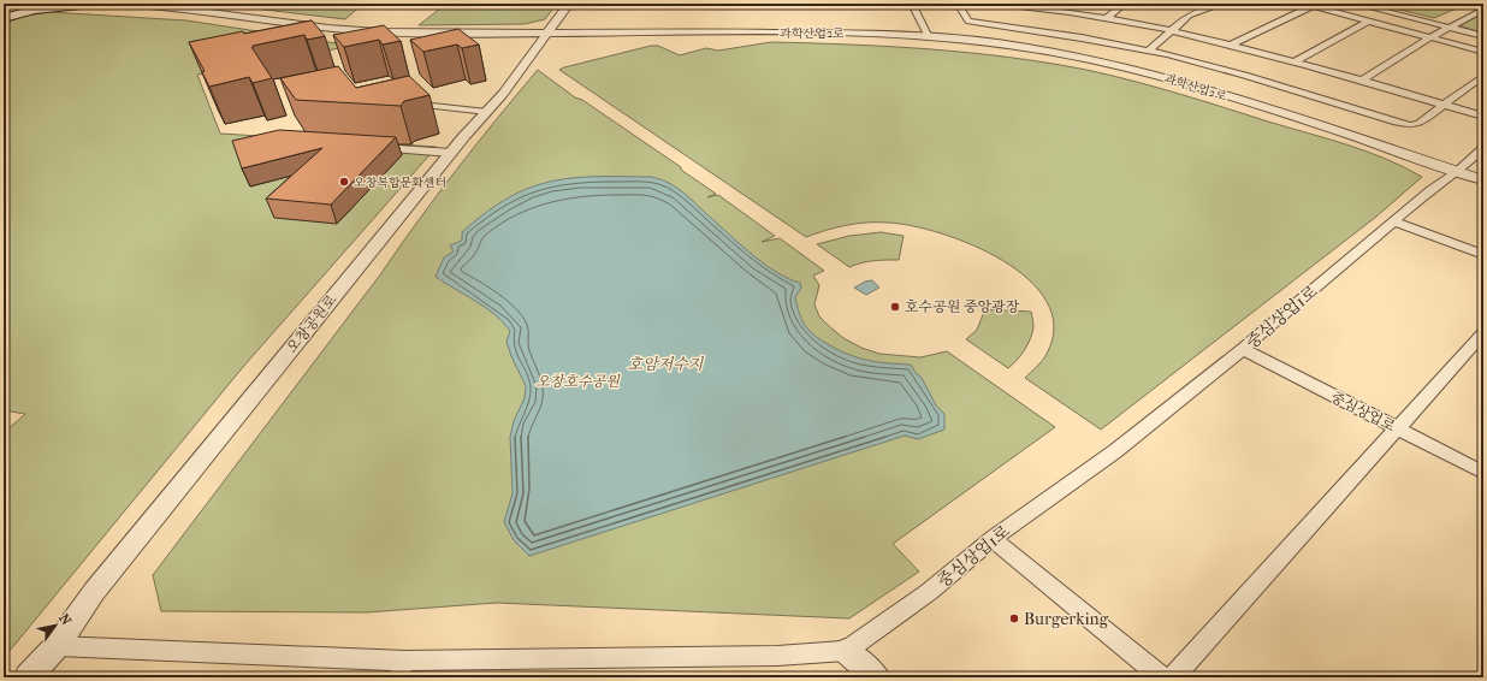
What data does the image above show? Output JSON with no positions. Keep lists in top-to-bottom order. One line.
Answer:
{"streets":{"street":["과학산업2로","중심상업1로","오창공원로","중심상업로"]},"crossings":[["과학산업2로","중심상업1로"],["과학산업2로","오창공원로"],["중심상업1로","중심상업로"]],"water":["호암저수지"],"parks":["오창호수공원"],"places":["오창복합문화센터","호수공원 중앙광장","Burgerking"],"north":"top right"}
